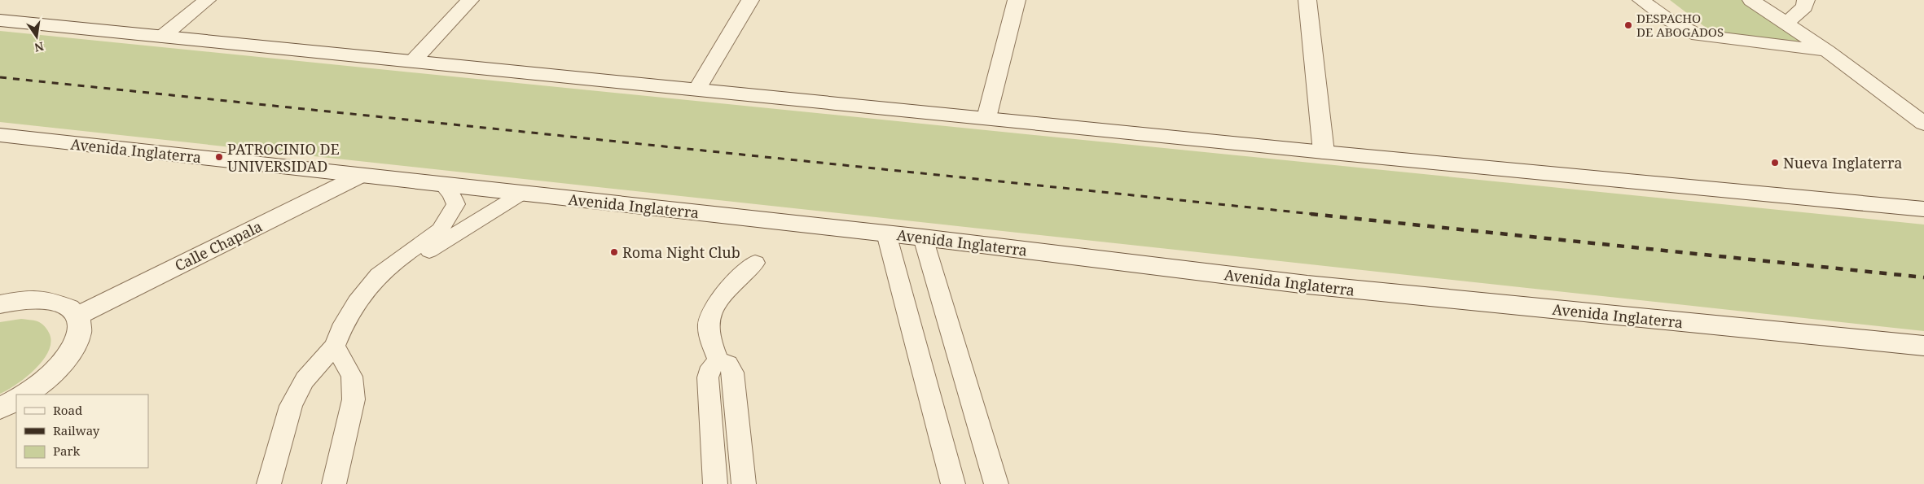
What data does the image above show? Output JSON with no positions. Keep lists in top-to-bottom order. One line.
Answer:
{"streets":{"street":["Avenida Inglaterra","Calle Chapala"]},"crossings":[["Avenida Inglaterra","Calle Chapala"]],"places":["DESPACHO DE ABOGADOS","PATROCINIO DE UNIVERSIDAD","Nueva Inglaterra","Roma Night Club"],"legend":["Road","Railway","Park"],"north":"bottom"}
